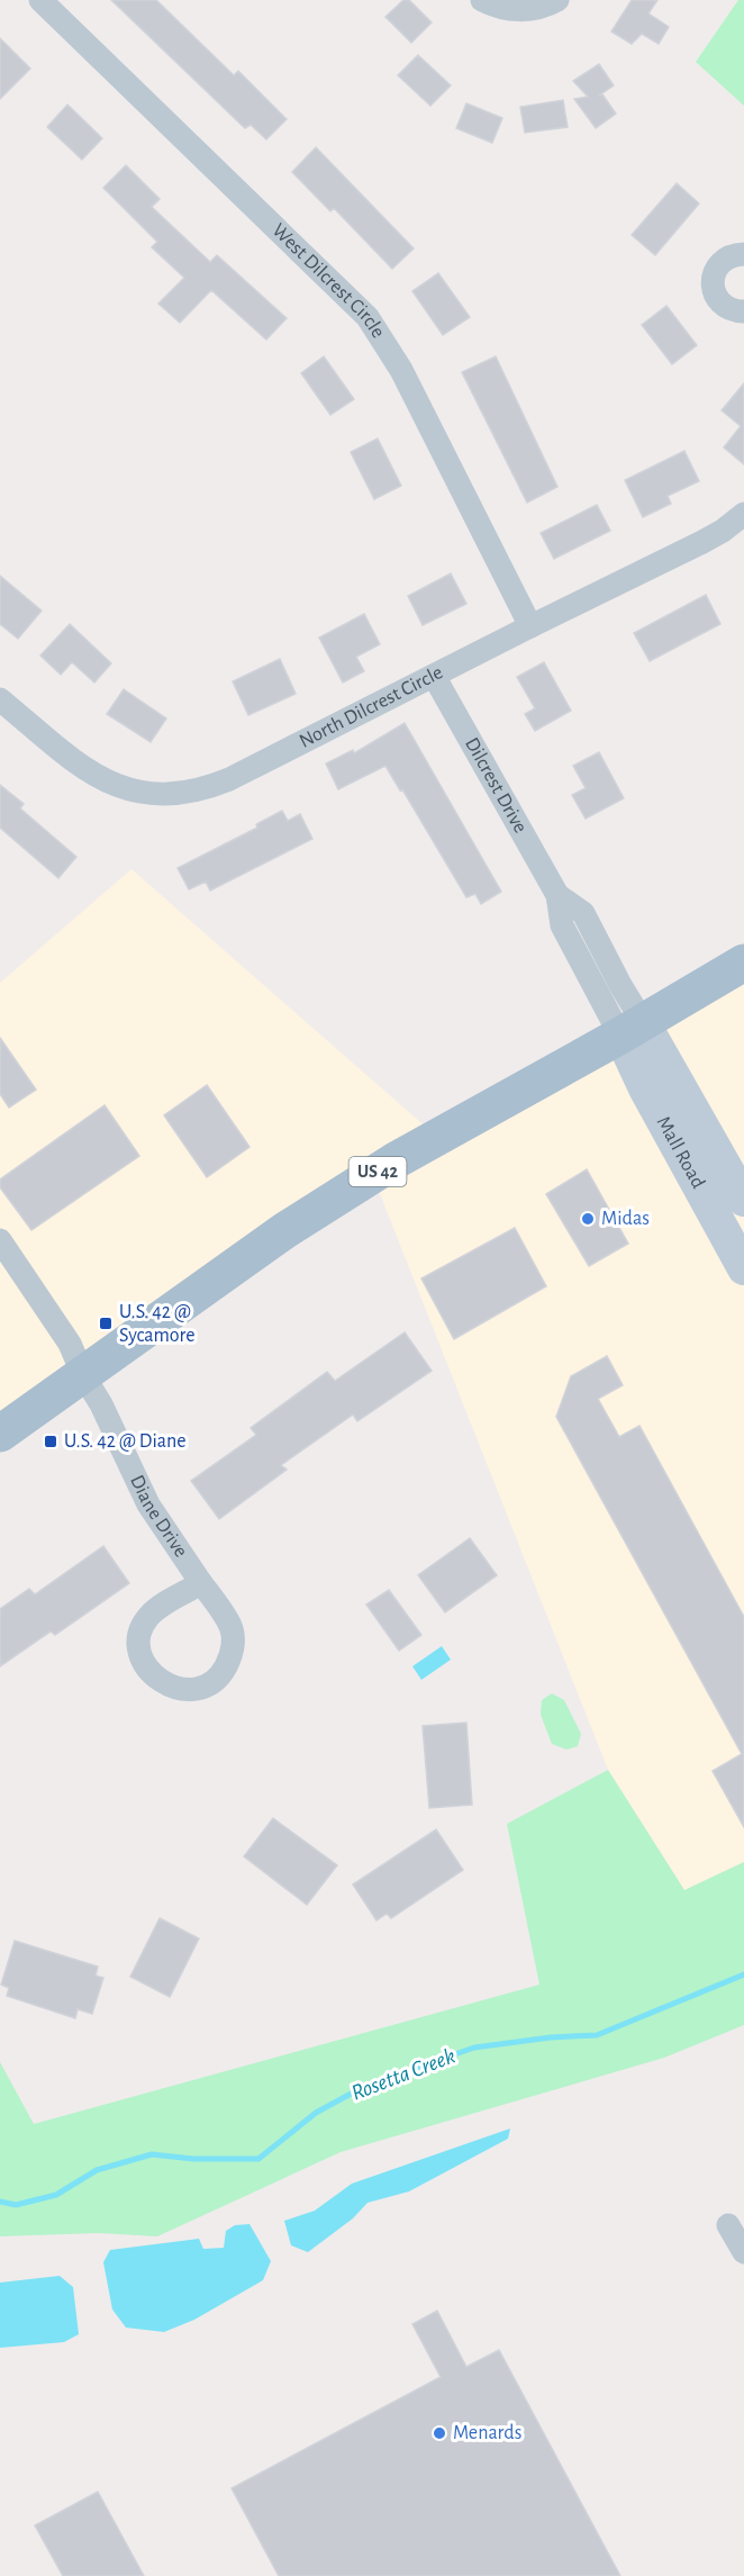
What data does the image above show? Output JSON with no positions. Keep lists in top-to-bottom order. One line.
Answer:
{"streets":{"main road":["Mall Road","US 42"],"street":["West Dilcrest Circle","North Dilcrest Circle","Dilcrest Drive","Diane Drive"]},"crossings":[["West Dilcrest Circle","North Dilcrest Circle"],["North Dilcrest Circle","Dilcrest Drive"],["Dilcrest Drive","Mall Road"],["Dilcrest Drive","US 42"],["Mall Road","US 42"],["US 42","Diane Drive"]],"water":["Rosetta Creek"],"places":{"other":["Midas","Menards"],"transit":["U.S. 42 @ Sycamore","U.S. 42 @ Diane"]}}
